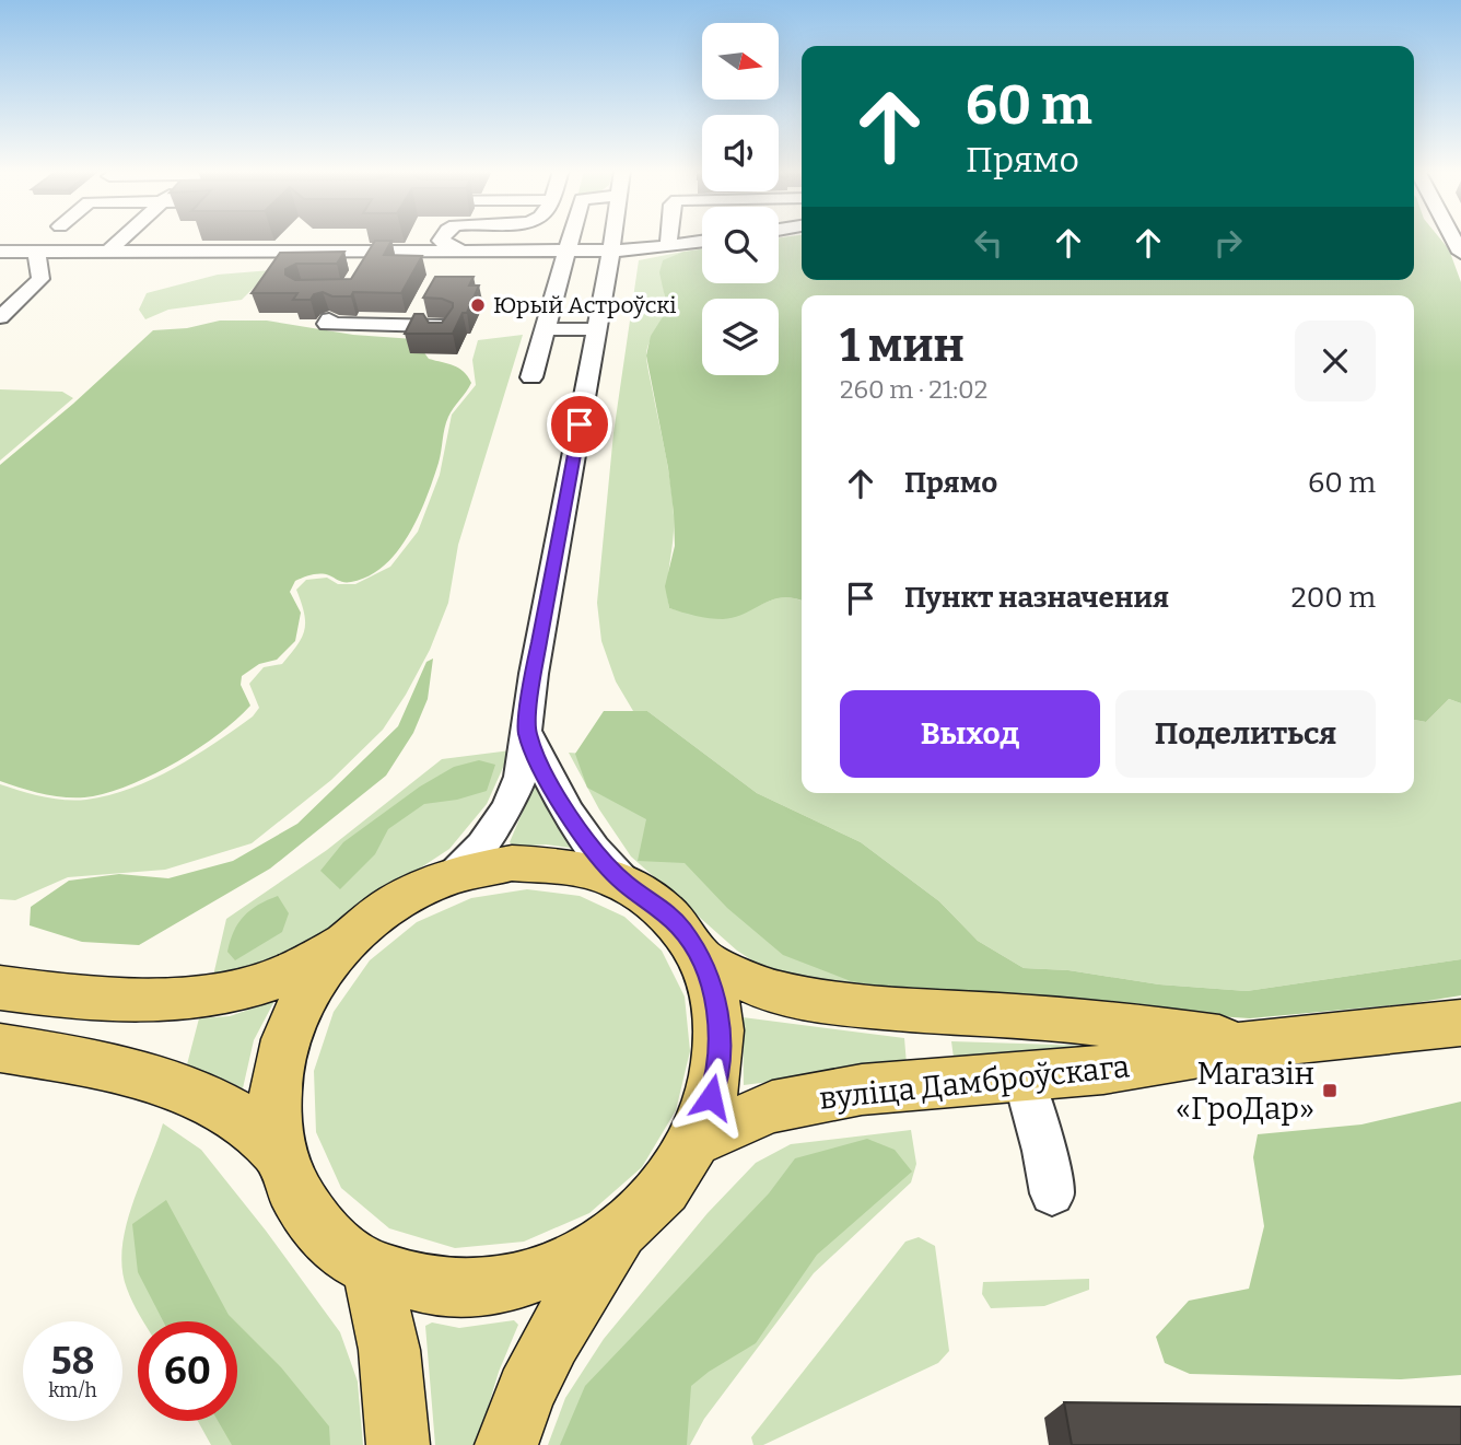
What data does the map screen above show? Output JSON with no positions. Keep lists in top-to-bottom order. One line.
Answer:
{"streets":{"main road":["вуліца Дамброўскага"]},"places":{"other":["Юрый Астроўскі"],"transit":["Магазін «ГроДар»"]},"north":"right","page":{"turn":["60 m","Прямо"],"heading":["1 мин","260 m · 21:02"],"list":[{"name":"Прямо","value":"60 m"},{"name":"Пункт назначения","value":"200 m"}],"buttons":["Выход","Поделиться"],"speed":"58 km/h","limit":"60"}}
